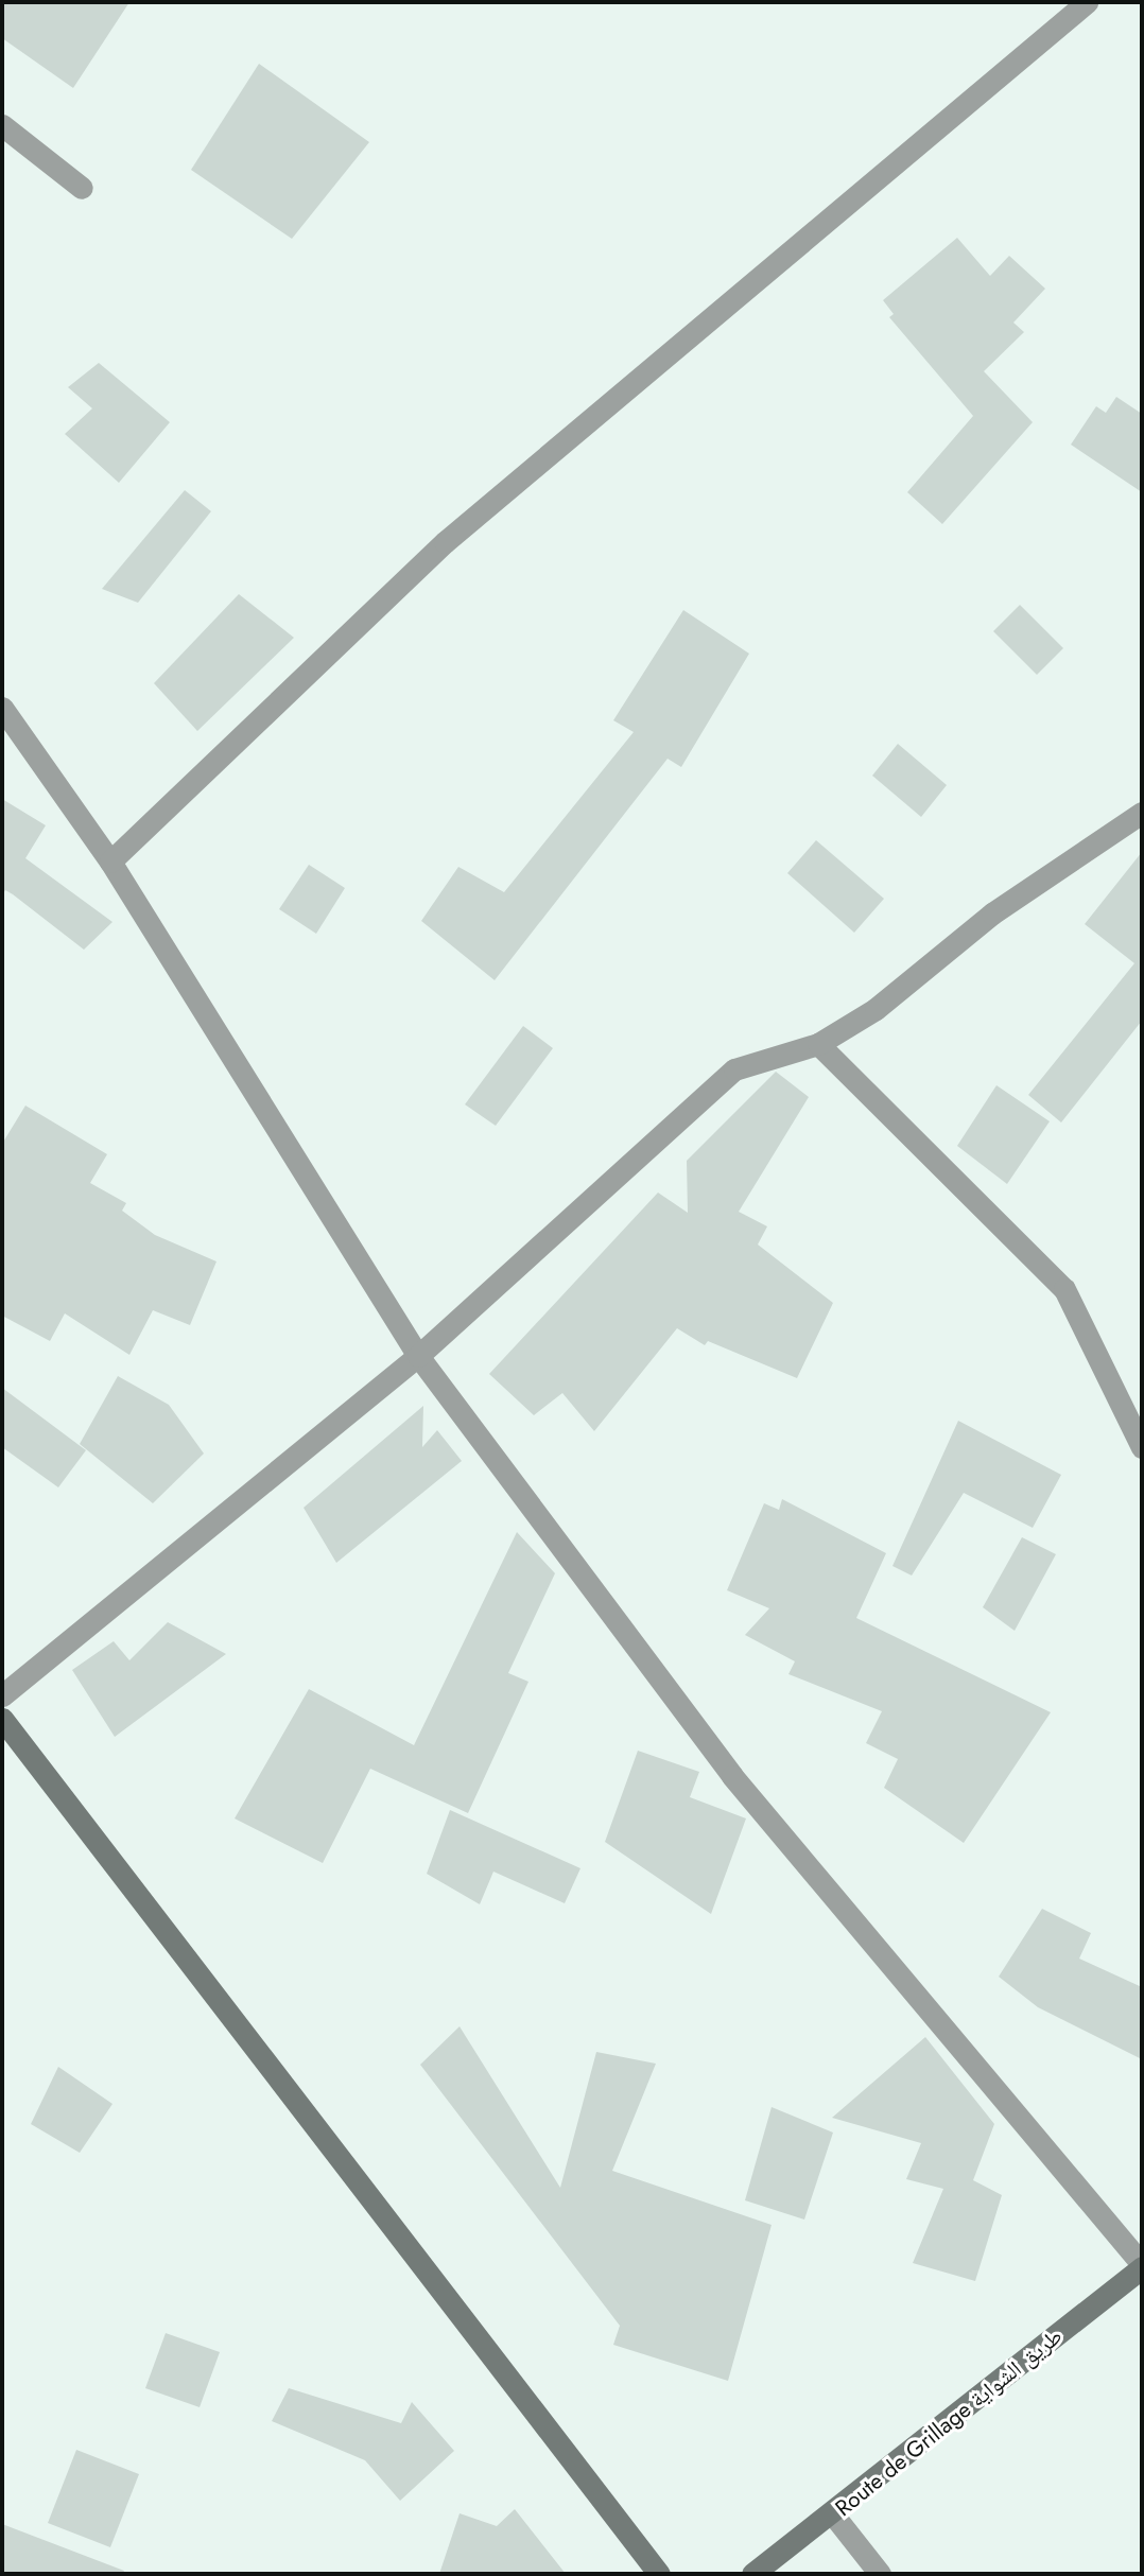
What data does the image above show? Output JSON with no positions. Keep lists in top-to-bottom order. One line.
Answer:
{"streets":{"street":["Route de Grillage طريق الشواية"]}}
